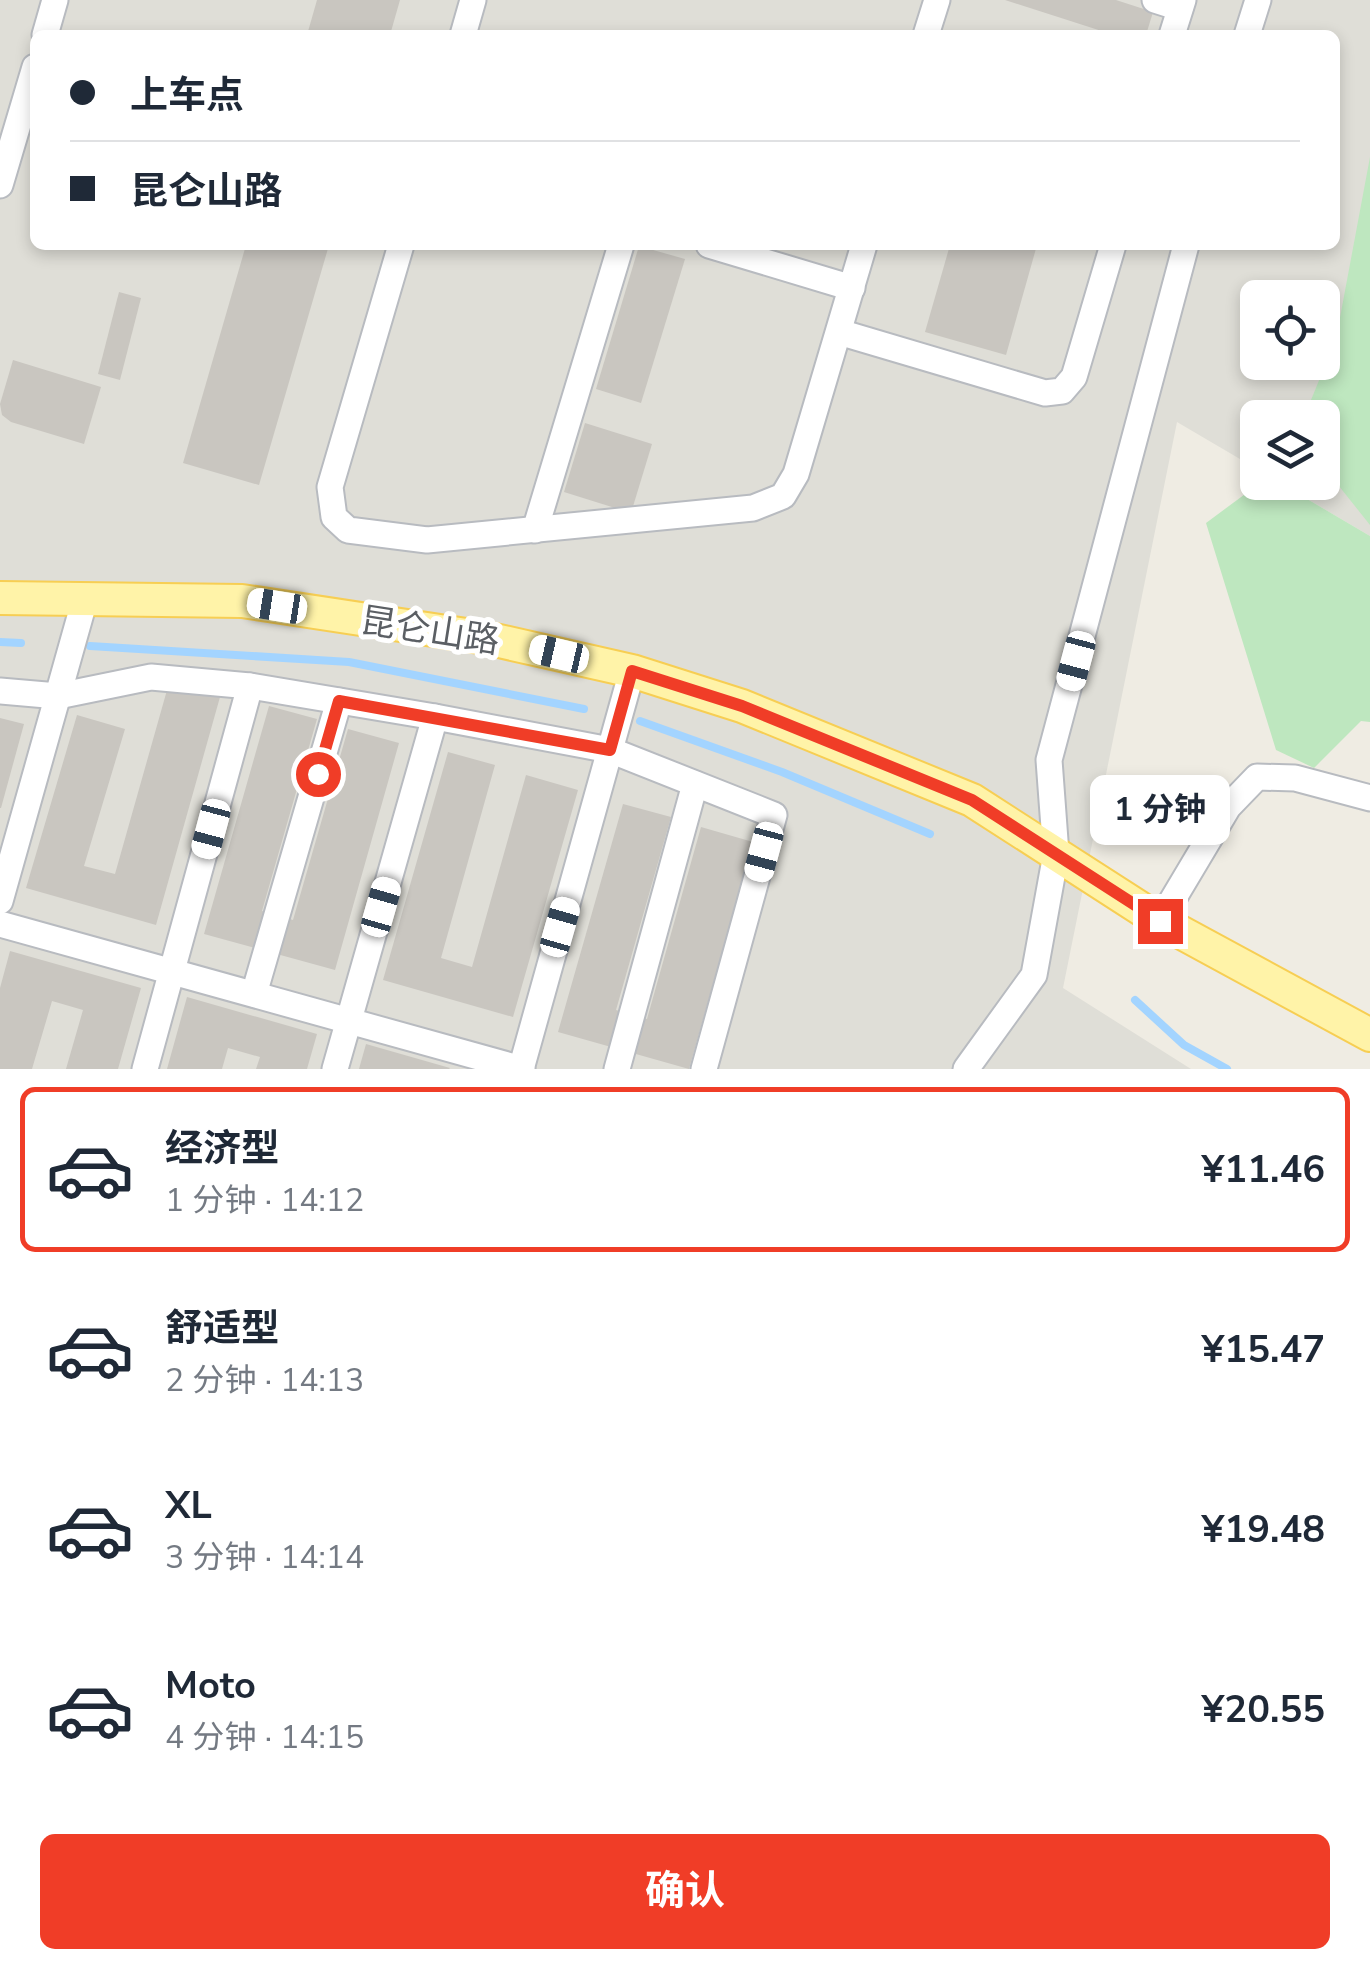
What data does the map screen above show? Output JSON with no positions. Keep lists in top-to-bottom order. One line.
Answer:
{"streets":{"main road":["昆仑山路"]},"page":{"banner":["上车点","昆仑山路"],"bubble":"1 分钟","list":[{"name":"经济型","note":"1 分钟 · 14:12","value":"¥11.46"},{"name":"舒适型","note":"2 分钟 · 14:13","value":"¥15.47"},{"name":"XL","note":"3 分钟 · 14:14","value":"¥19.48"},{"name":"Moto","note":"4 分钟 · 14:15","value":"¥20.55"}],"buttons":"确认"}}
